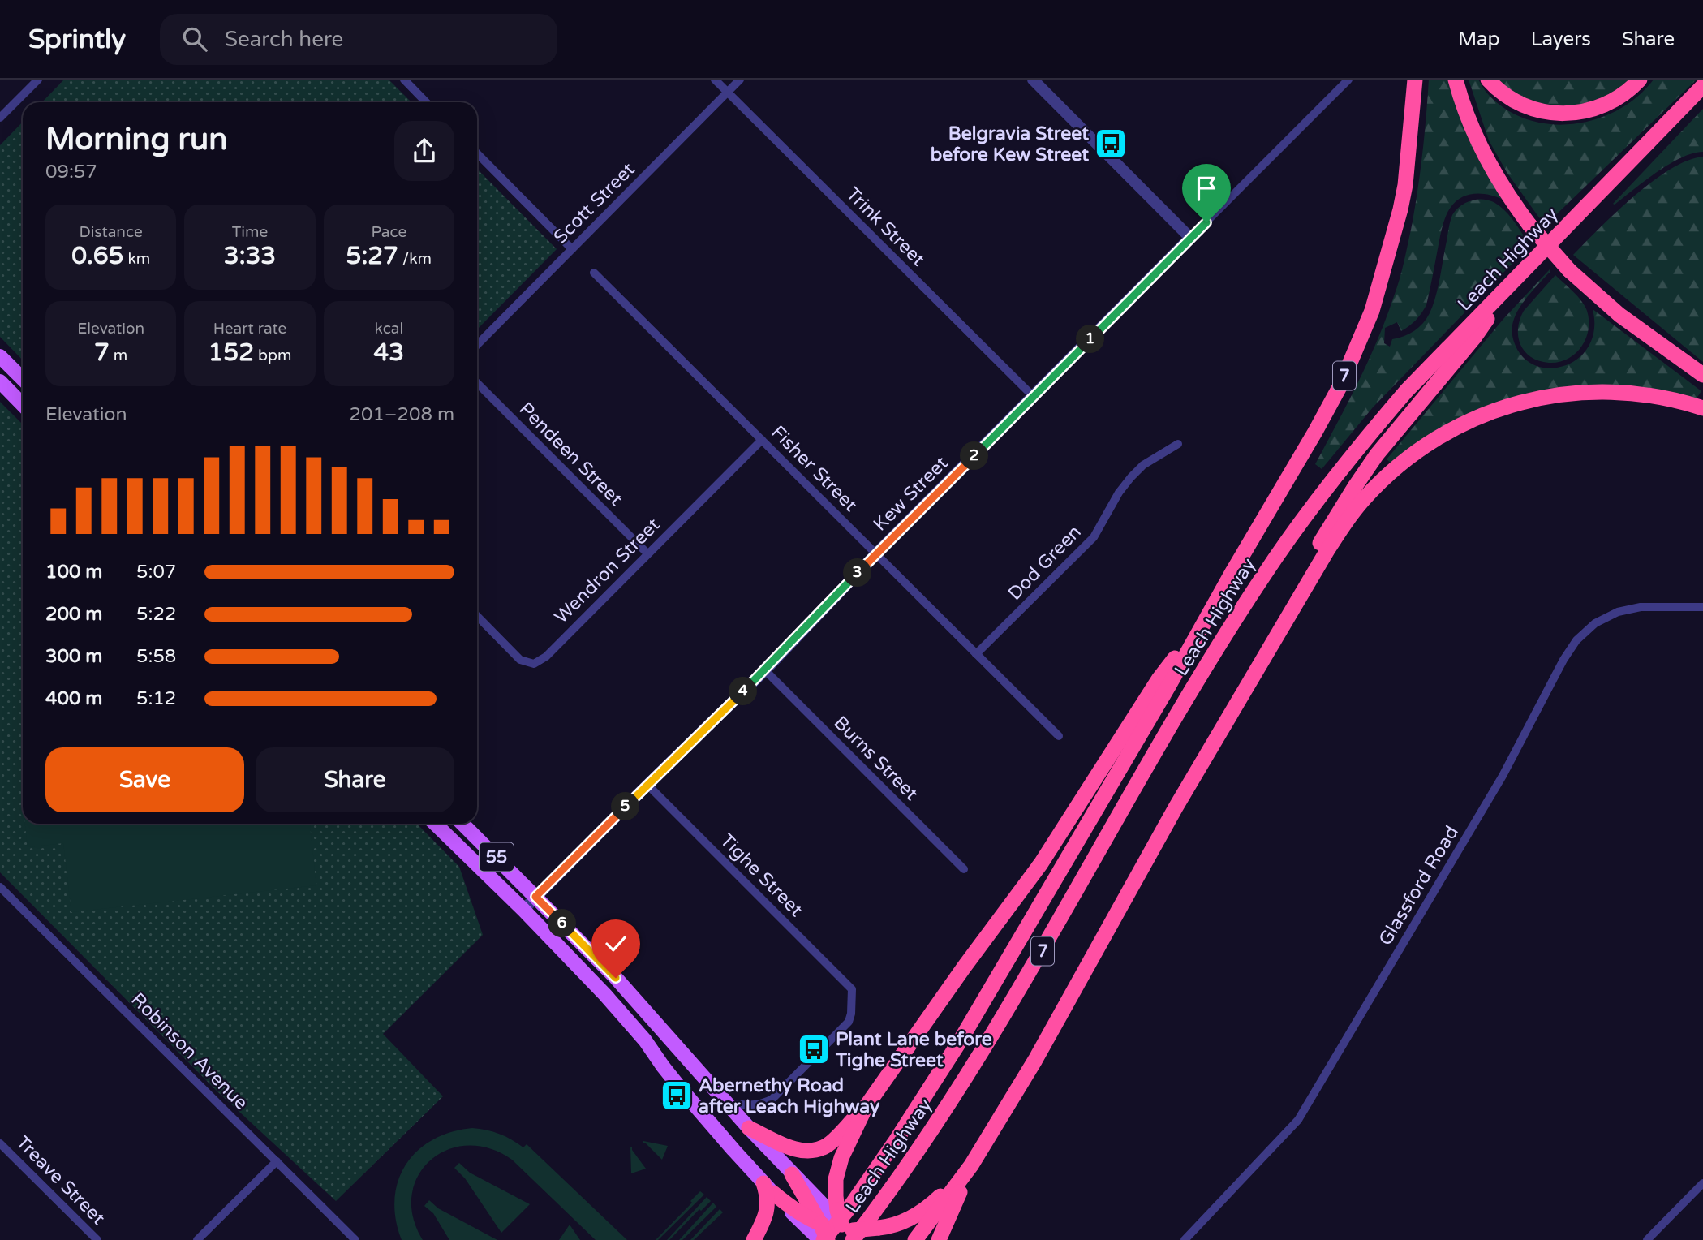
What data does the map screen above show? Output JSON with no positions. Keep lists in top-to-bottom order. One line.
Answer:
{"streets":{"highway":["Leach Highway","7"],"main road":["55"],"street":["Scott Street","Trink Street","Pendeen Street","Fisher Street","Kew Street","Dod Green","Wendron Street","Burns Street","Tighe Street","Glassford Road","Robinson Avenue","Treave Street"]},"crossings":[["Scott Street","Trink Street"],["Trink Street","Kew Street"],["Leach Highway","7"],["7","55"],["Pendeen Street","Wendron Street"],["Fisher Street","Kew Street"],["Fisher Street","Dod Green"],["Fisher Street","Wendron Street"],["Kew Street","Burns Street"],["Kew Street","55"],["Kew Street","Tighe Street"],["55","Tighe Street"]],"places":{"bus stop":["Belgravia Street before Kew Street","Plant Lane before Tighe Street","Abernethy Road after Leach Highway"]},"page":{"header":"Sprintly","search":"Search here","nav":["Map","Layers","Share"],"heading":["Morning run","09:57"],"stats":[["Distance","0.65 km"],["Time","3:33"],["Pace","5:27 /km"],["Elevation","7 m"],["Heart rate","152 bpm"],["kcal","43"]],"pins":["1","2","3","4","5","6"],"chart":["Elevation","201–208 m"],"list":[{"name":"100 m","note":"5:07"},{"name":"200 m","note":"5:22"},{"name":"300 m","note":"5:58"},{"name":"400 m","note":"5:12"}],"buttons":["Save","Share"]}}
